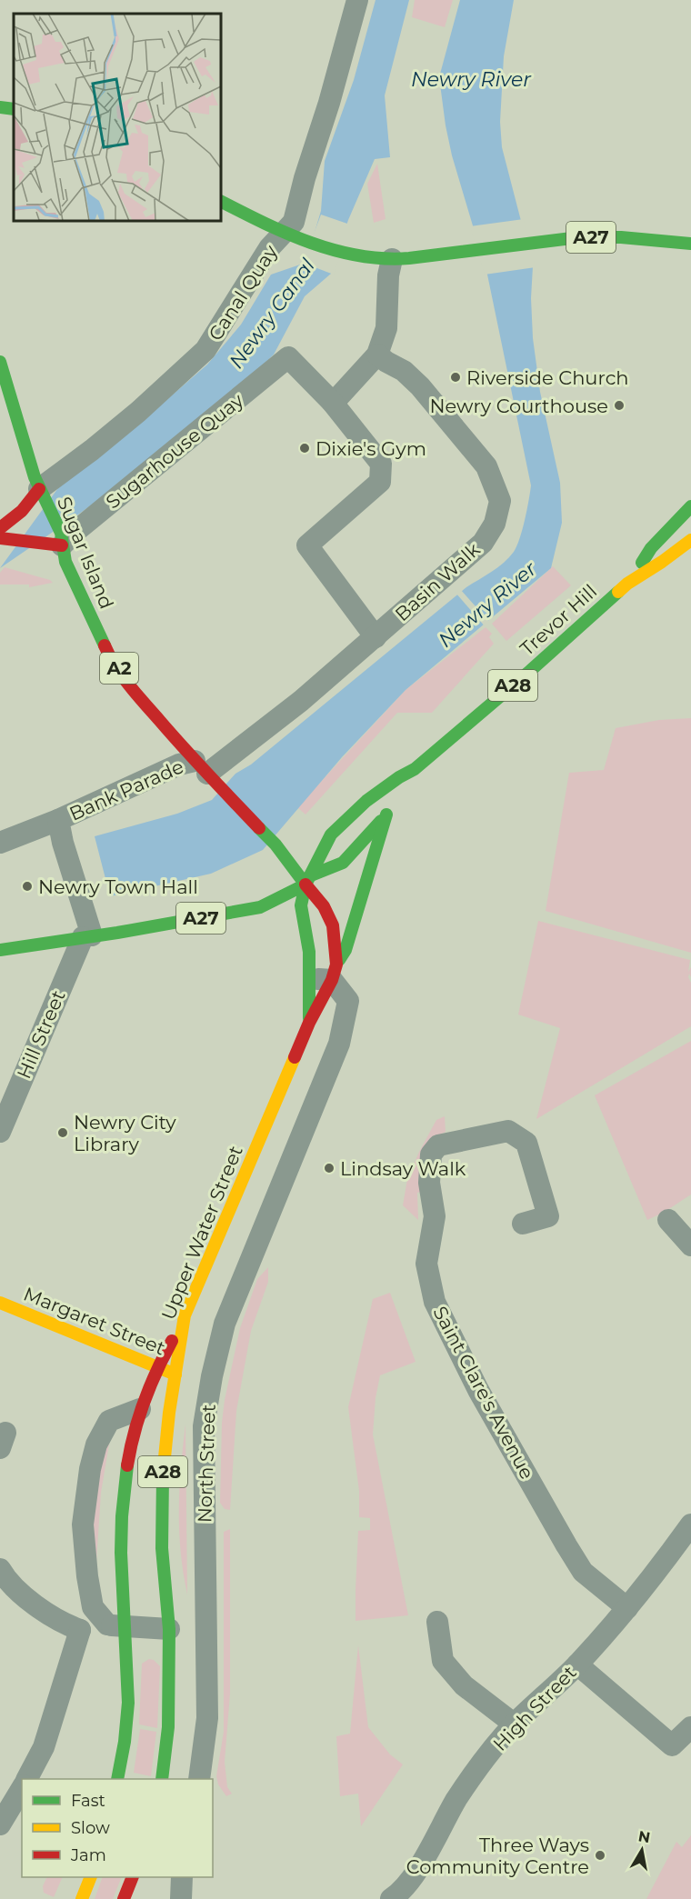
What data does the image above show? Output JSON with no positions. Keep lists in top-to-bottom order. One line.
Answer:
{"streets":{"main road":["A27","Sugar Island","Trevor Hill","A2","A28","Upper Water Street","Margaret Street"],"street":["Canal Quay","Sugarhouse Quay","Basin Walk","Bank Parade","Hill Street","Saint Clare's Avenue","North Street","High Street"]},"crossings":[["A27","Canal Quay"],["A27","Trevor Hill"],["A27","A2"],["A27","A28"],["A27","Bank Parade"],["A27","Hill Street"],["A27","Upper Water Street"],["Canal Quay","Sugar Island"],["Sugarhouse Quay","Sugar Island"],["Sugar Island","Basin Walk"],["Sugar Island","A2"],["Sugar Island","Bank Parade"],["Basin Walk","A2"],["Basin Walk","Bank Parade"],["Trevor Hill","A2"],["Trevor Hill","A28"],["Trevor Hill","Upper Water Street"],["A2","A28"],["A2","Bank Parade"],["A2","Upper Water Street"],["A28","Upper Water Street"],["A28","Margaret Street"],["A28","North Street"],["Bank Parade","Hill Street"],["Upper Water Street","Margaret Street"],["Upper Water Street","North Street"],["Saint Clare's Avenue","High Street"]],"water":["Newry River","Newry Canal"],"places":["Riverside Church","Newry Courthouse","Dixie's Gym","Newry Town Hall","Newry City Library","Lindsay Walk","Three Ways Community Centre"],"legend":["Fast","Slow","Jam"],"north":"top"}
